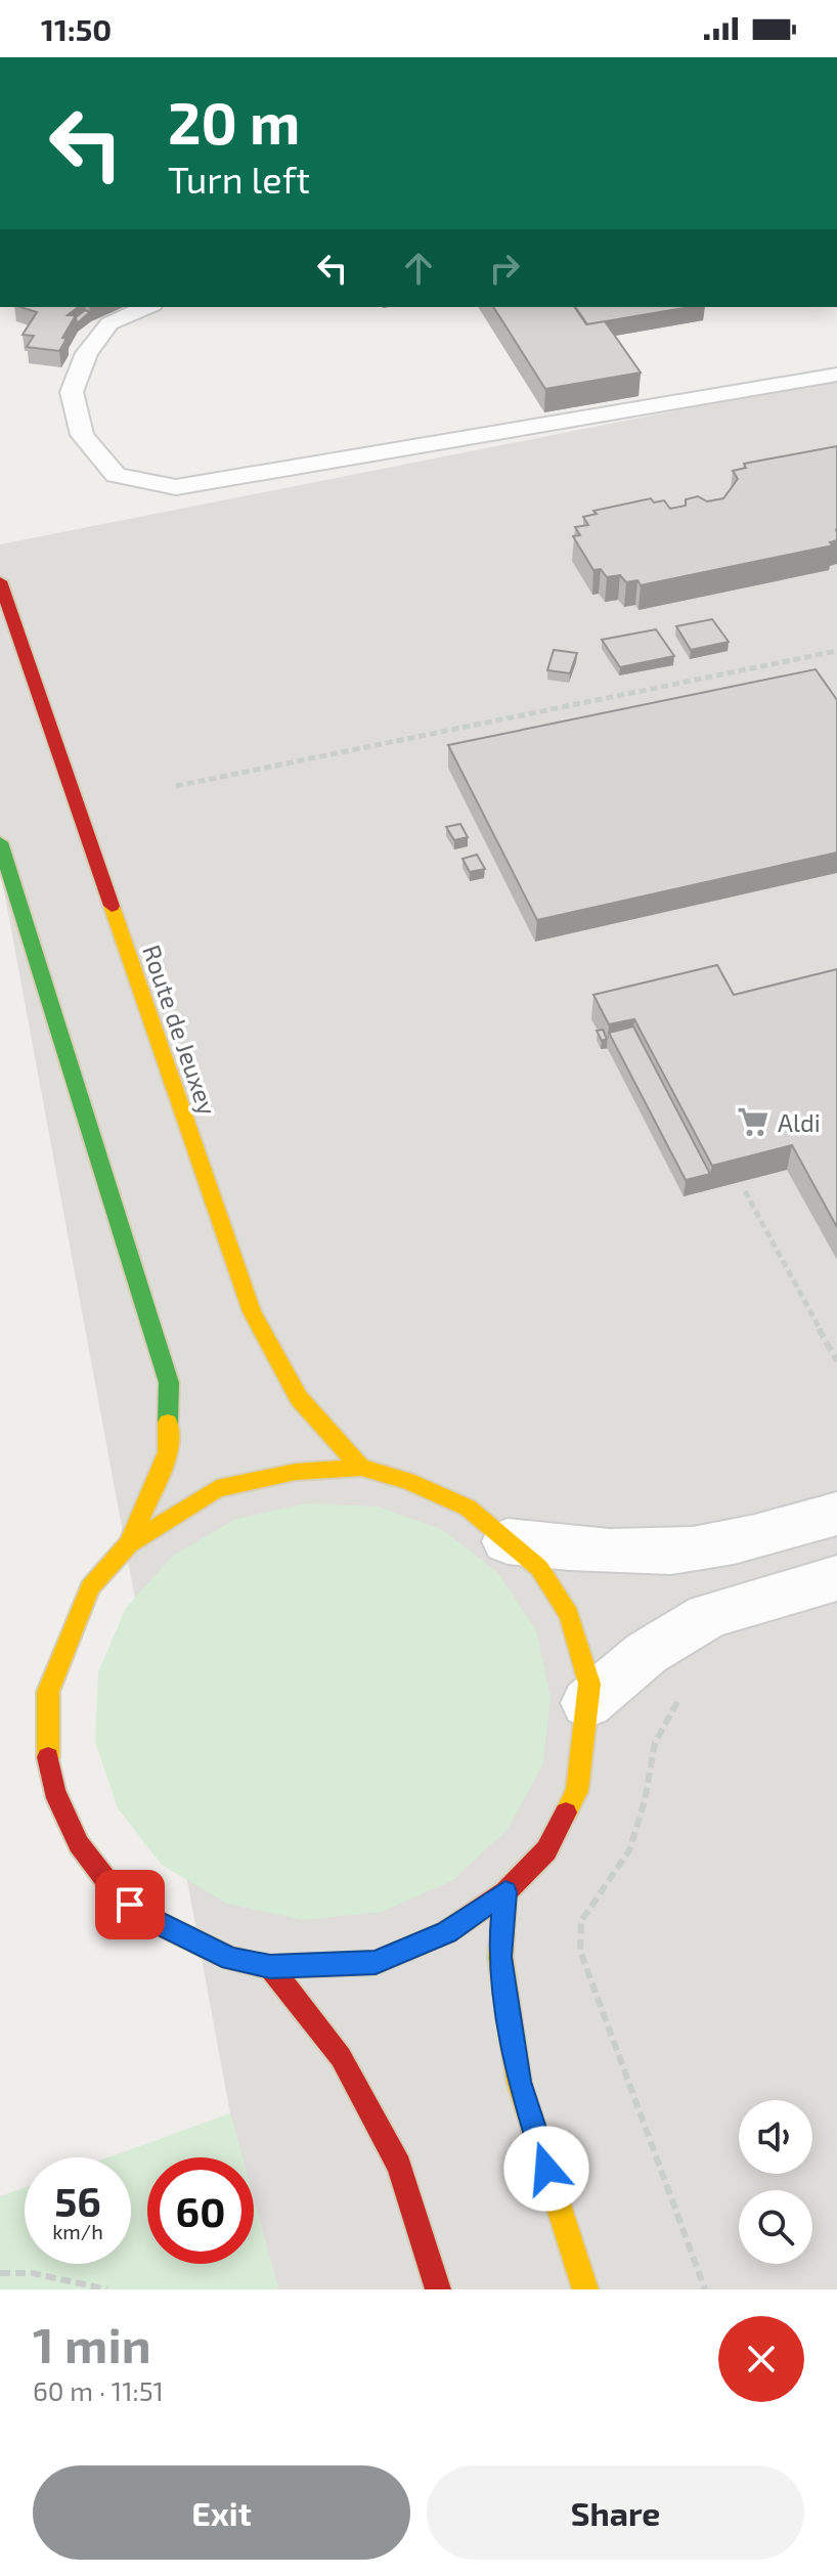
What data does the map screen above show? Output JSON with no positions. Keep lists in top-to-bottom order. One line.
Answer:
{"streets":{"main road":["Route de Jeuxey"]},"places":{"supermarket":["Aldi"]},"page":{"status":"11:50","turn":["20 m","Turn left"],"speed":"56 km/h","limit":"60","heading":["1 min","60 m · 11:51"],"buttons":["Exit","Share"]}}
